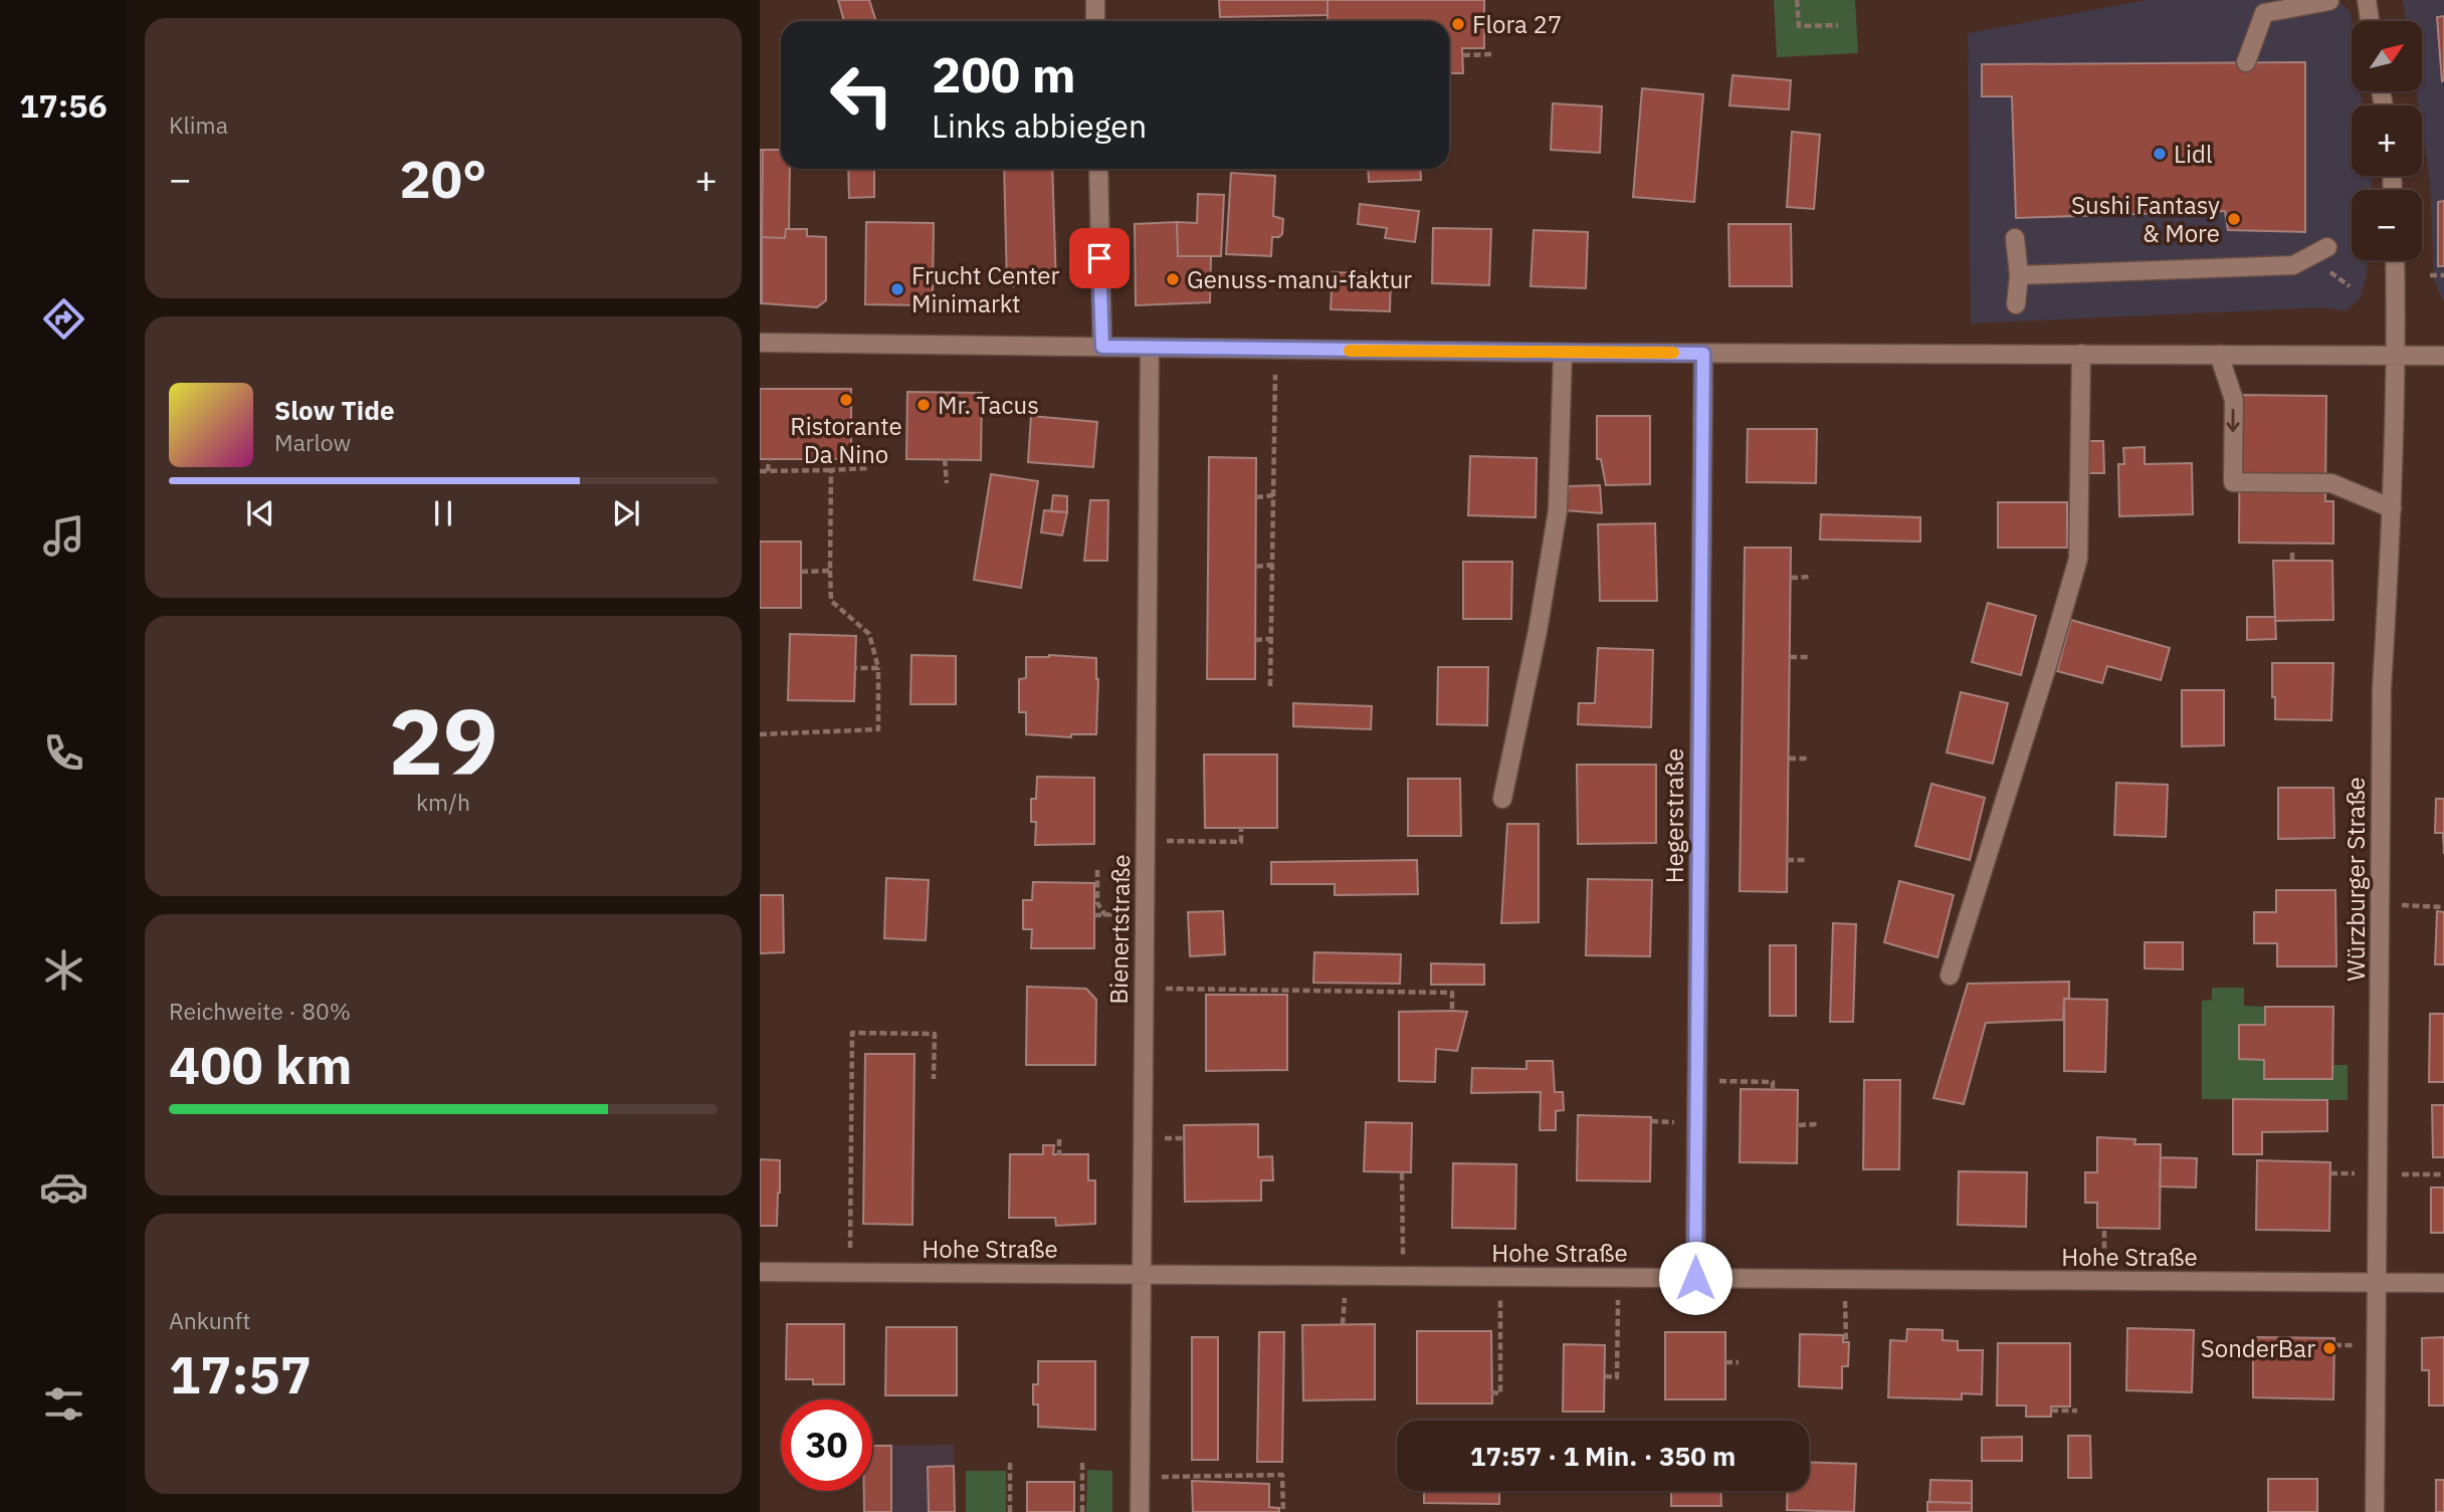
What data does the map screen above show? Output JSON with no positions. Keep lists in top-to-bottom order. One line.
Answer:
{"streets":{"street":["Hegerstraße","Würzburger Straße","Bienertstraße","Hohe Straße"]},"crossings":[["Hegerstraße","Hohe Straße"],["Würzburger Straße","Hohe Straße"],["Bienertstraße","Hohe Straße"]],"places":["Flora 27","Lidl","Sushi Fantasy & More","Genuss-manu-faktur","Frucht Center Minimarkt","Ristorante Da Nino","Mr. Tacus","SonderBar"],"north":"top right","page":{"tabs":"17:56","tile":["Klima",["29","km/h"],["Reichweite · 80%","400 km"],["Ankunft","17:57"]],"map_buttons":["+","−"],"turn":["200 m","Links abbiegen"],"heat":["−","20°","+"],"song":["Slow Tide","Marlow"],"limit":"30","trip":"17:57 · 1 Min. · 350 m"}}
